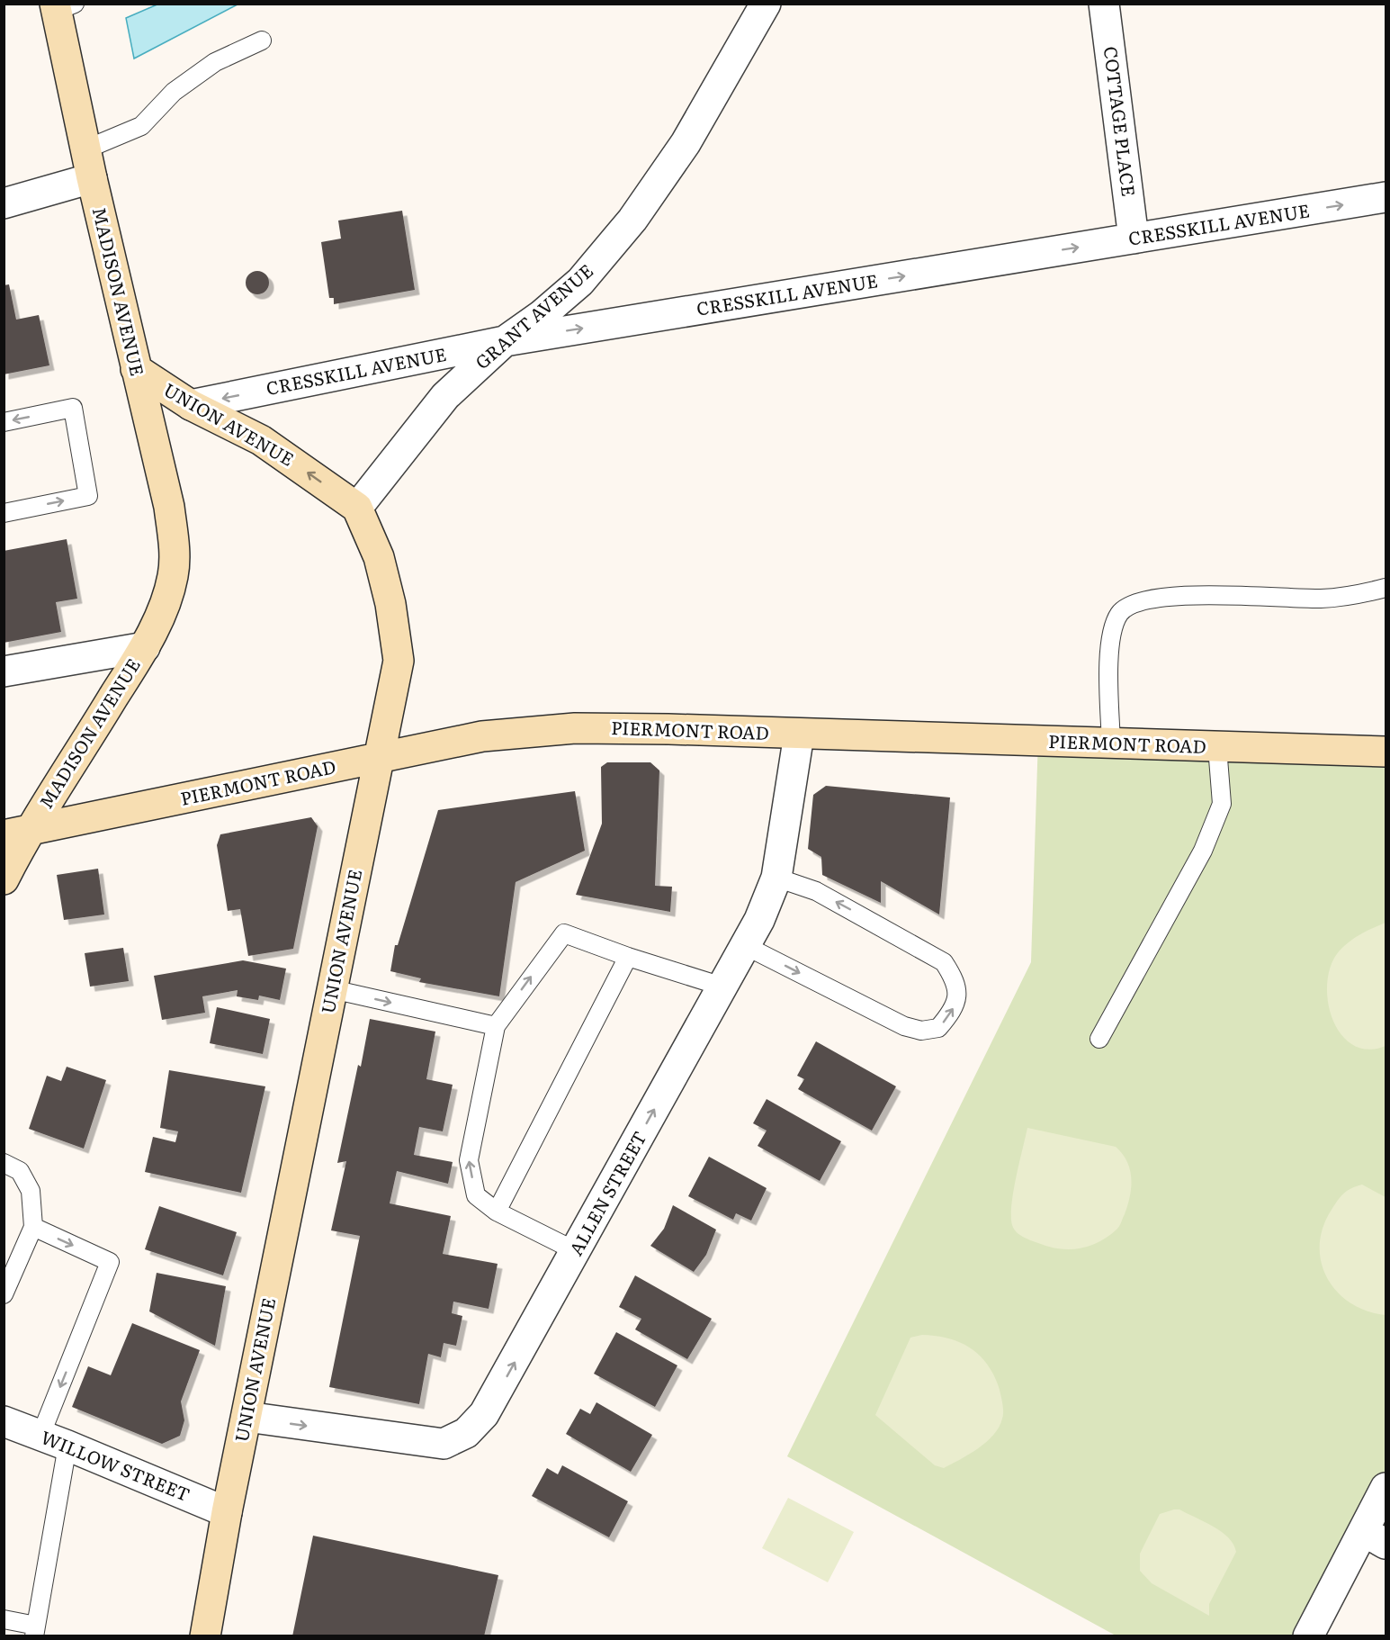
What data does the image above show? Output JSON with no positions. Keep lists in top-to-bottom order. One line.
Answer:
{"streets":{"main road":["MADISON AVENUE","UNION AVENUE","PIERMONT ROAD"],"street":["COTTAGE PLACE","CRESSKILL AVENUE","GRANT AVENUE","ALLEN STREET","WILLOW STREET"]},"crossings":[["COTTAGE PLACE","CRESSKILL AVENUE"],["CRESSKILL AVENUE","GRANT AVENUE"],["CRESSKILL AVENUE","UNION AVENUE"],["MADISON AVENUE","UNION AVENUE"],["MADISON AVENUE","PIERMONT ROAD"],["GRANT AVENUE","UNION AVENUE"],["UNION AVENUE","PIERMONT ROAD"],["UNION AVENUE","ALLEN STREET"],["UNION AVENUE","WILLOW STREET"],["PIERMONT ROAD","ALLEN STREET"]],"one_way":["ALLEN STREET"]}
